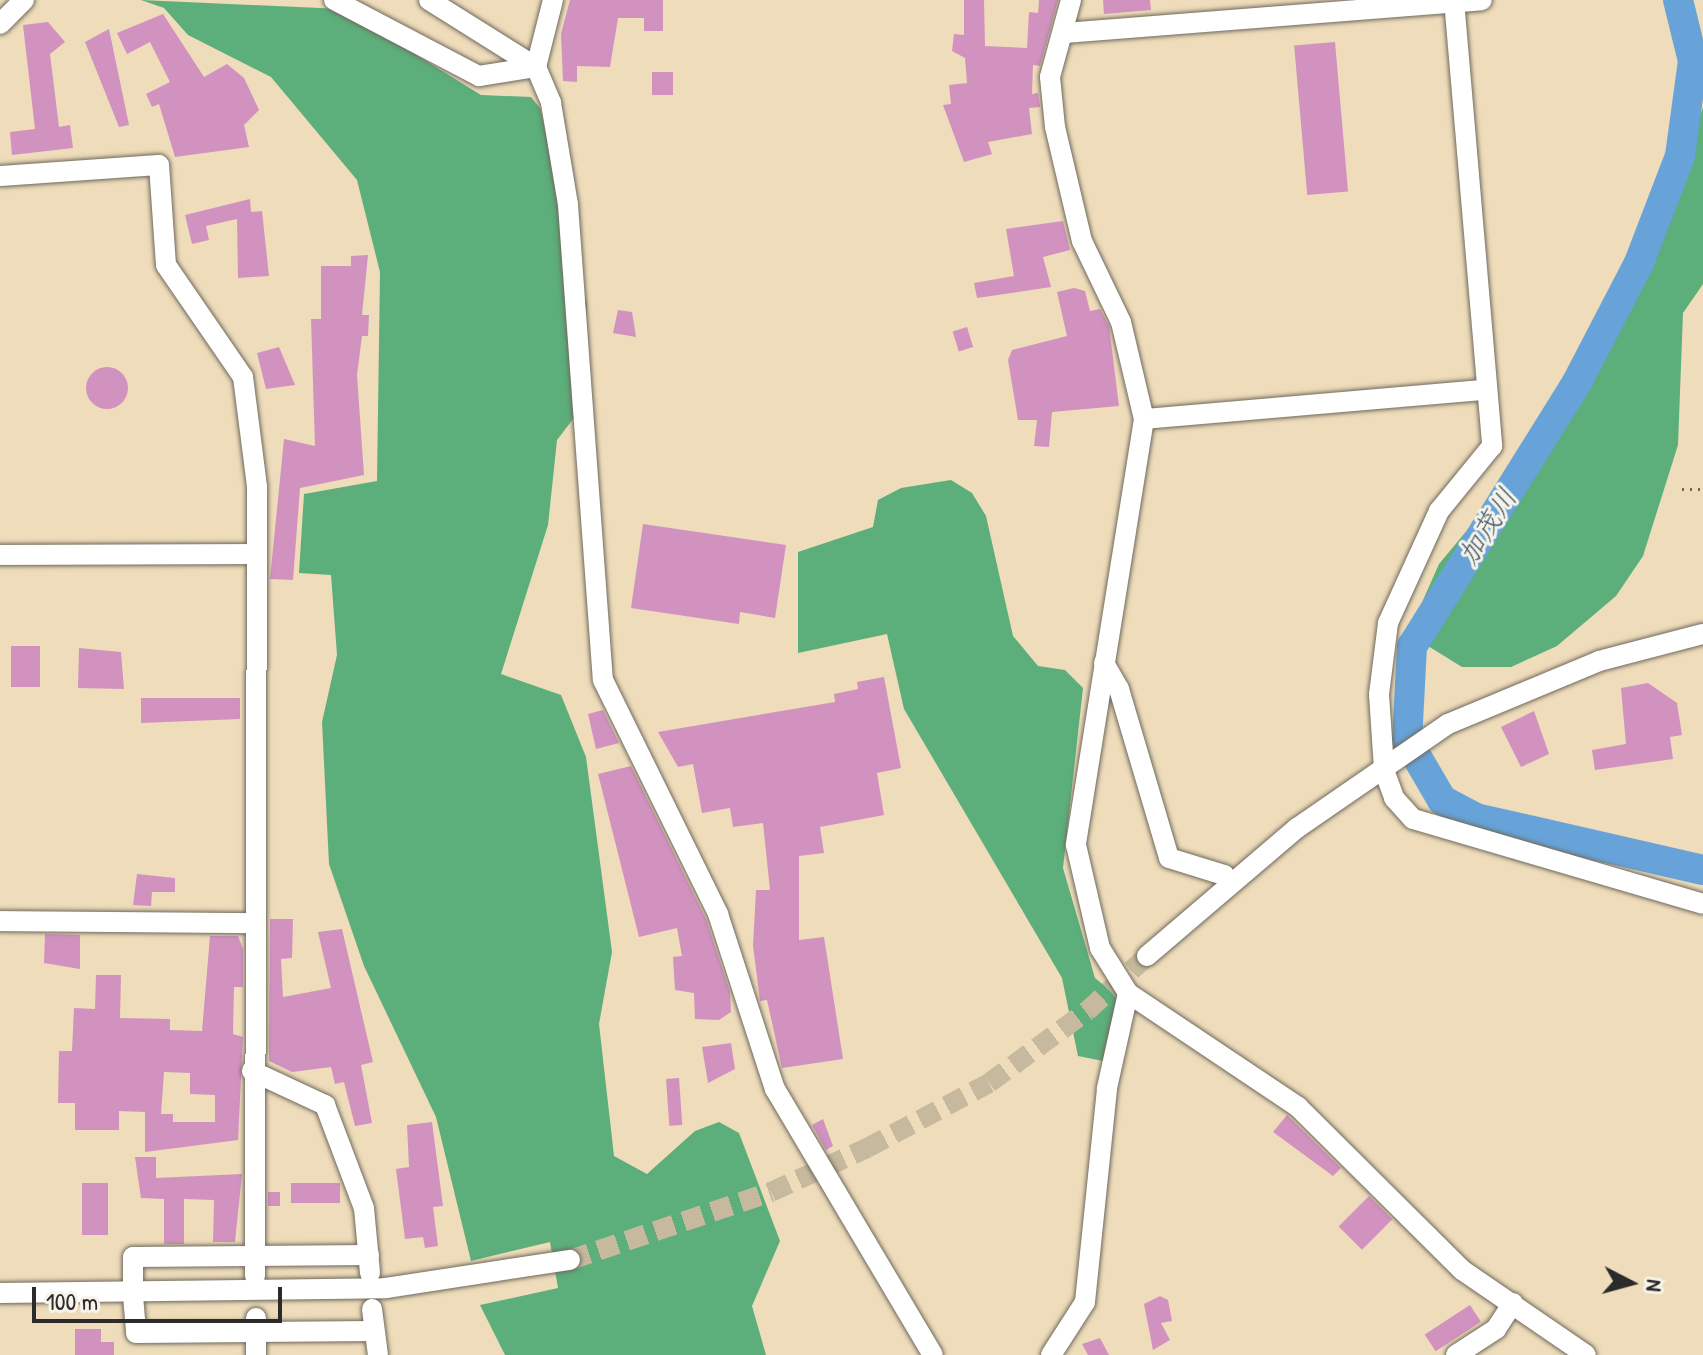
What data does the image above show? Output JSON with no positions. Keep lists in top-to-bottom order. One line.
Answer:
{"water":["加茂川"],"scale_bar":"100 m","north":"right"}
